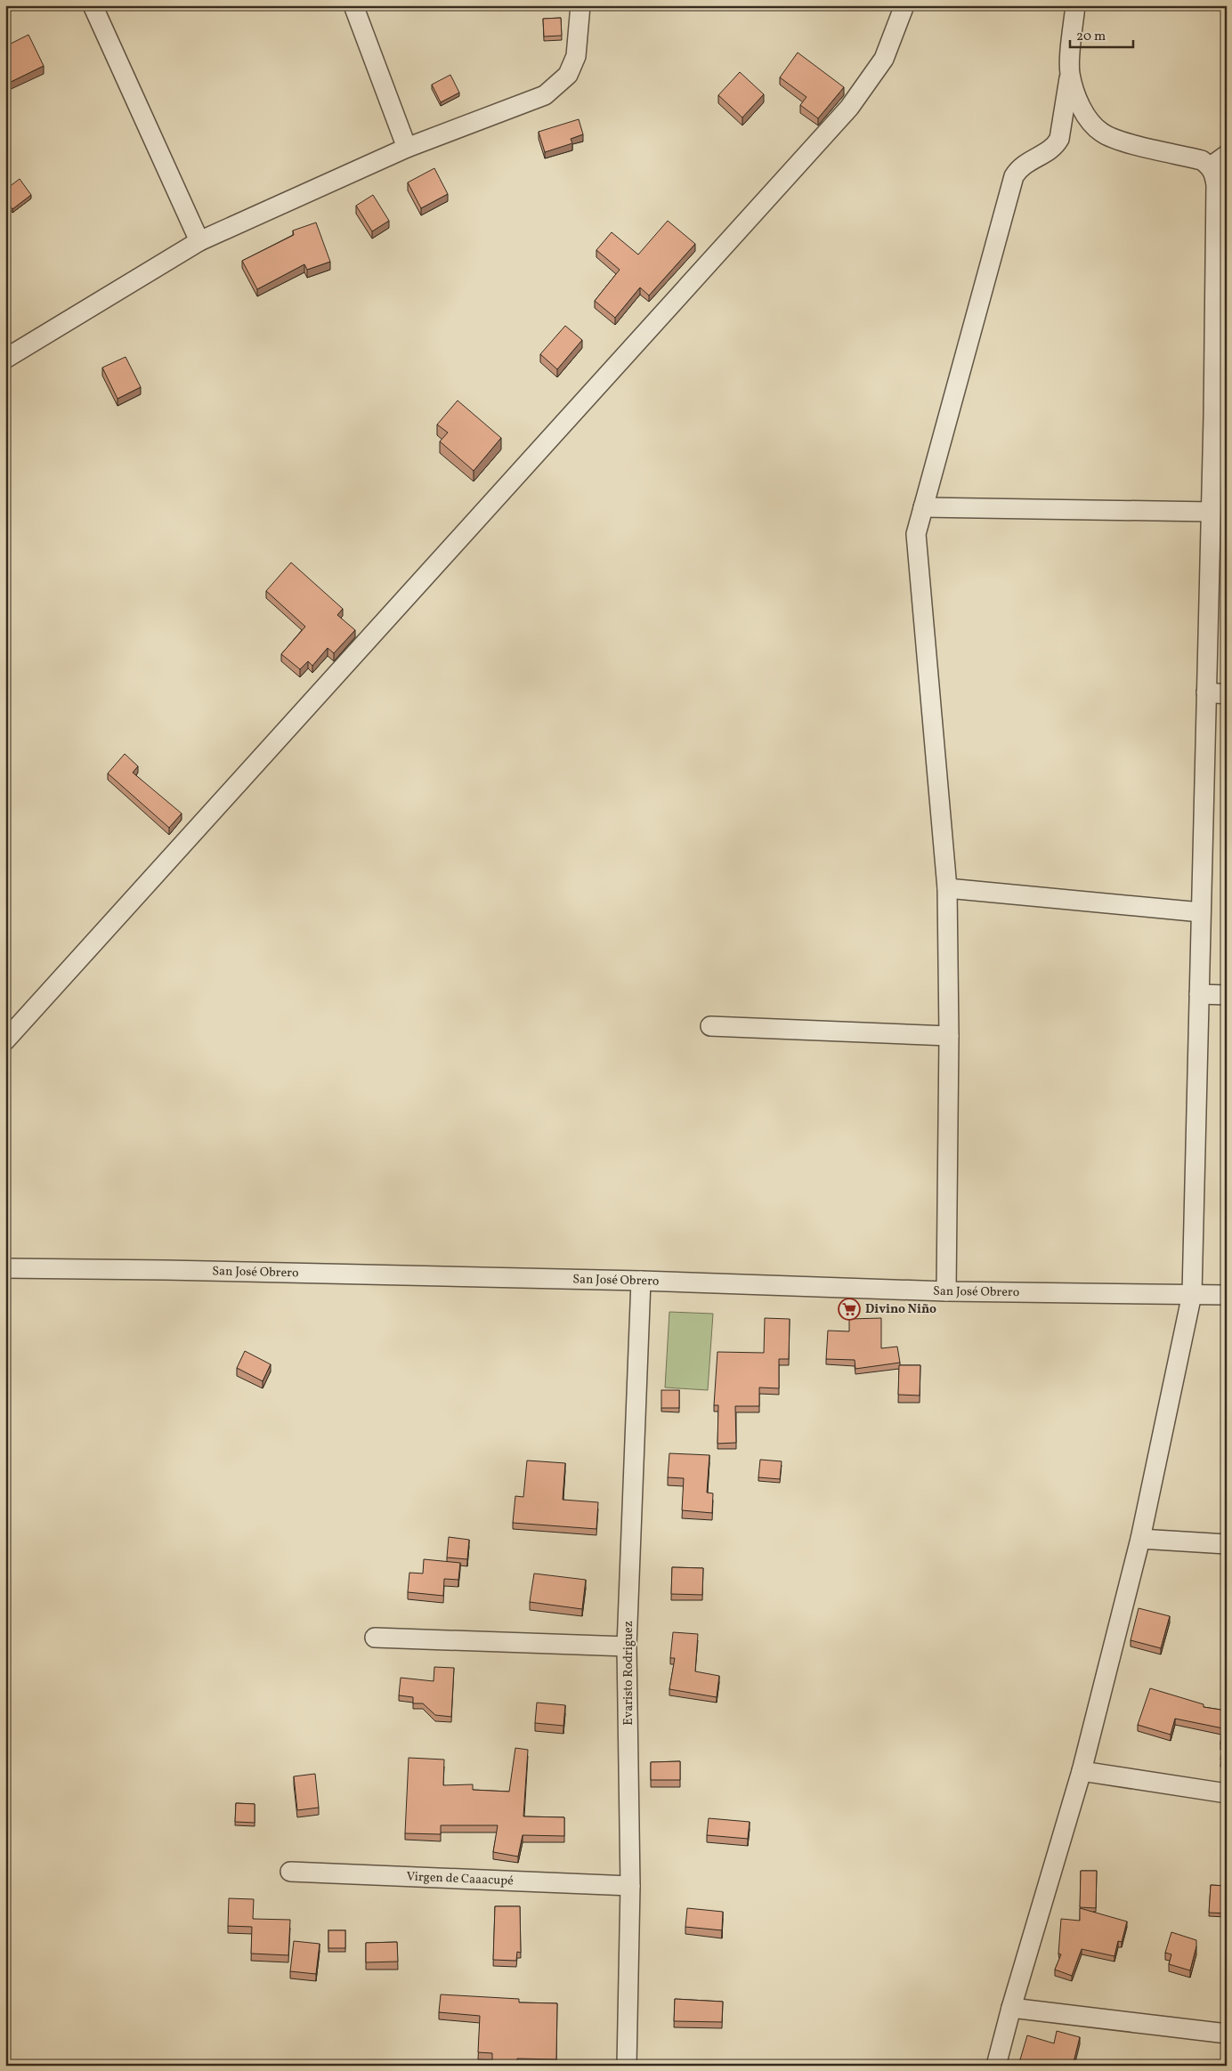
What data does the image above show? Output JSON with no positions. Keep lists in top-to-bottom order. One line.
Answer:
{"streets":{"street":["San José Obrero","Evaristo Rodriguez","Virgen de Caaacupé"]},"crossings":[["San José Obrero","Evaristo Rodriguez"],["Evaristo Rodriguez","Virgen de Caaacupé"]],"places":{"supermarket":["Divino Niño"]},"scale_bar":"20 m"}
